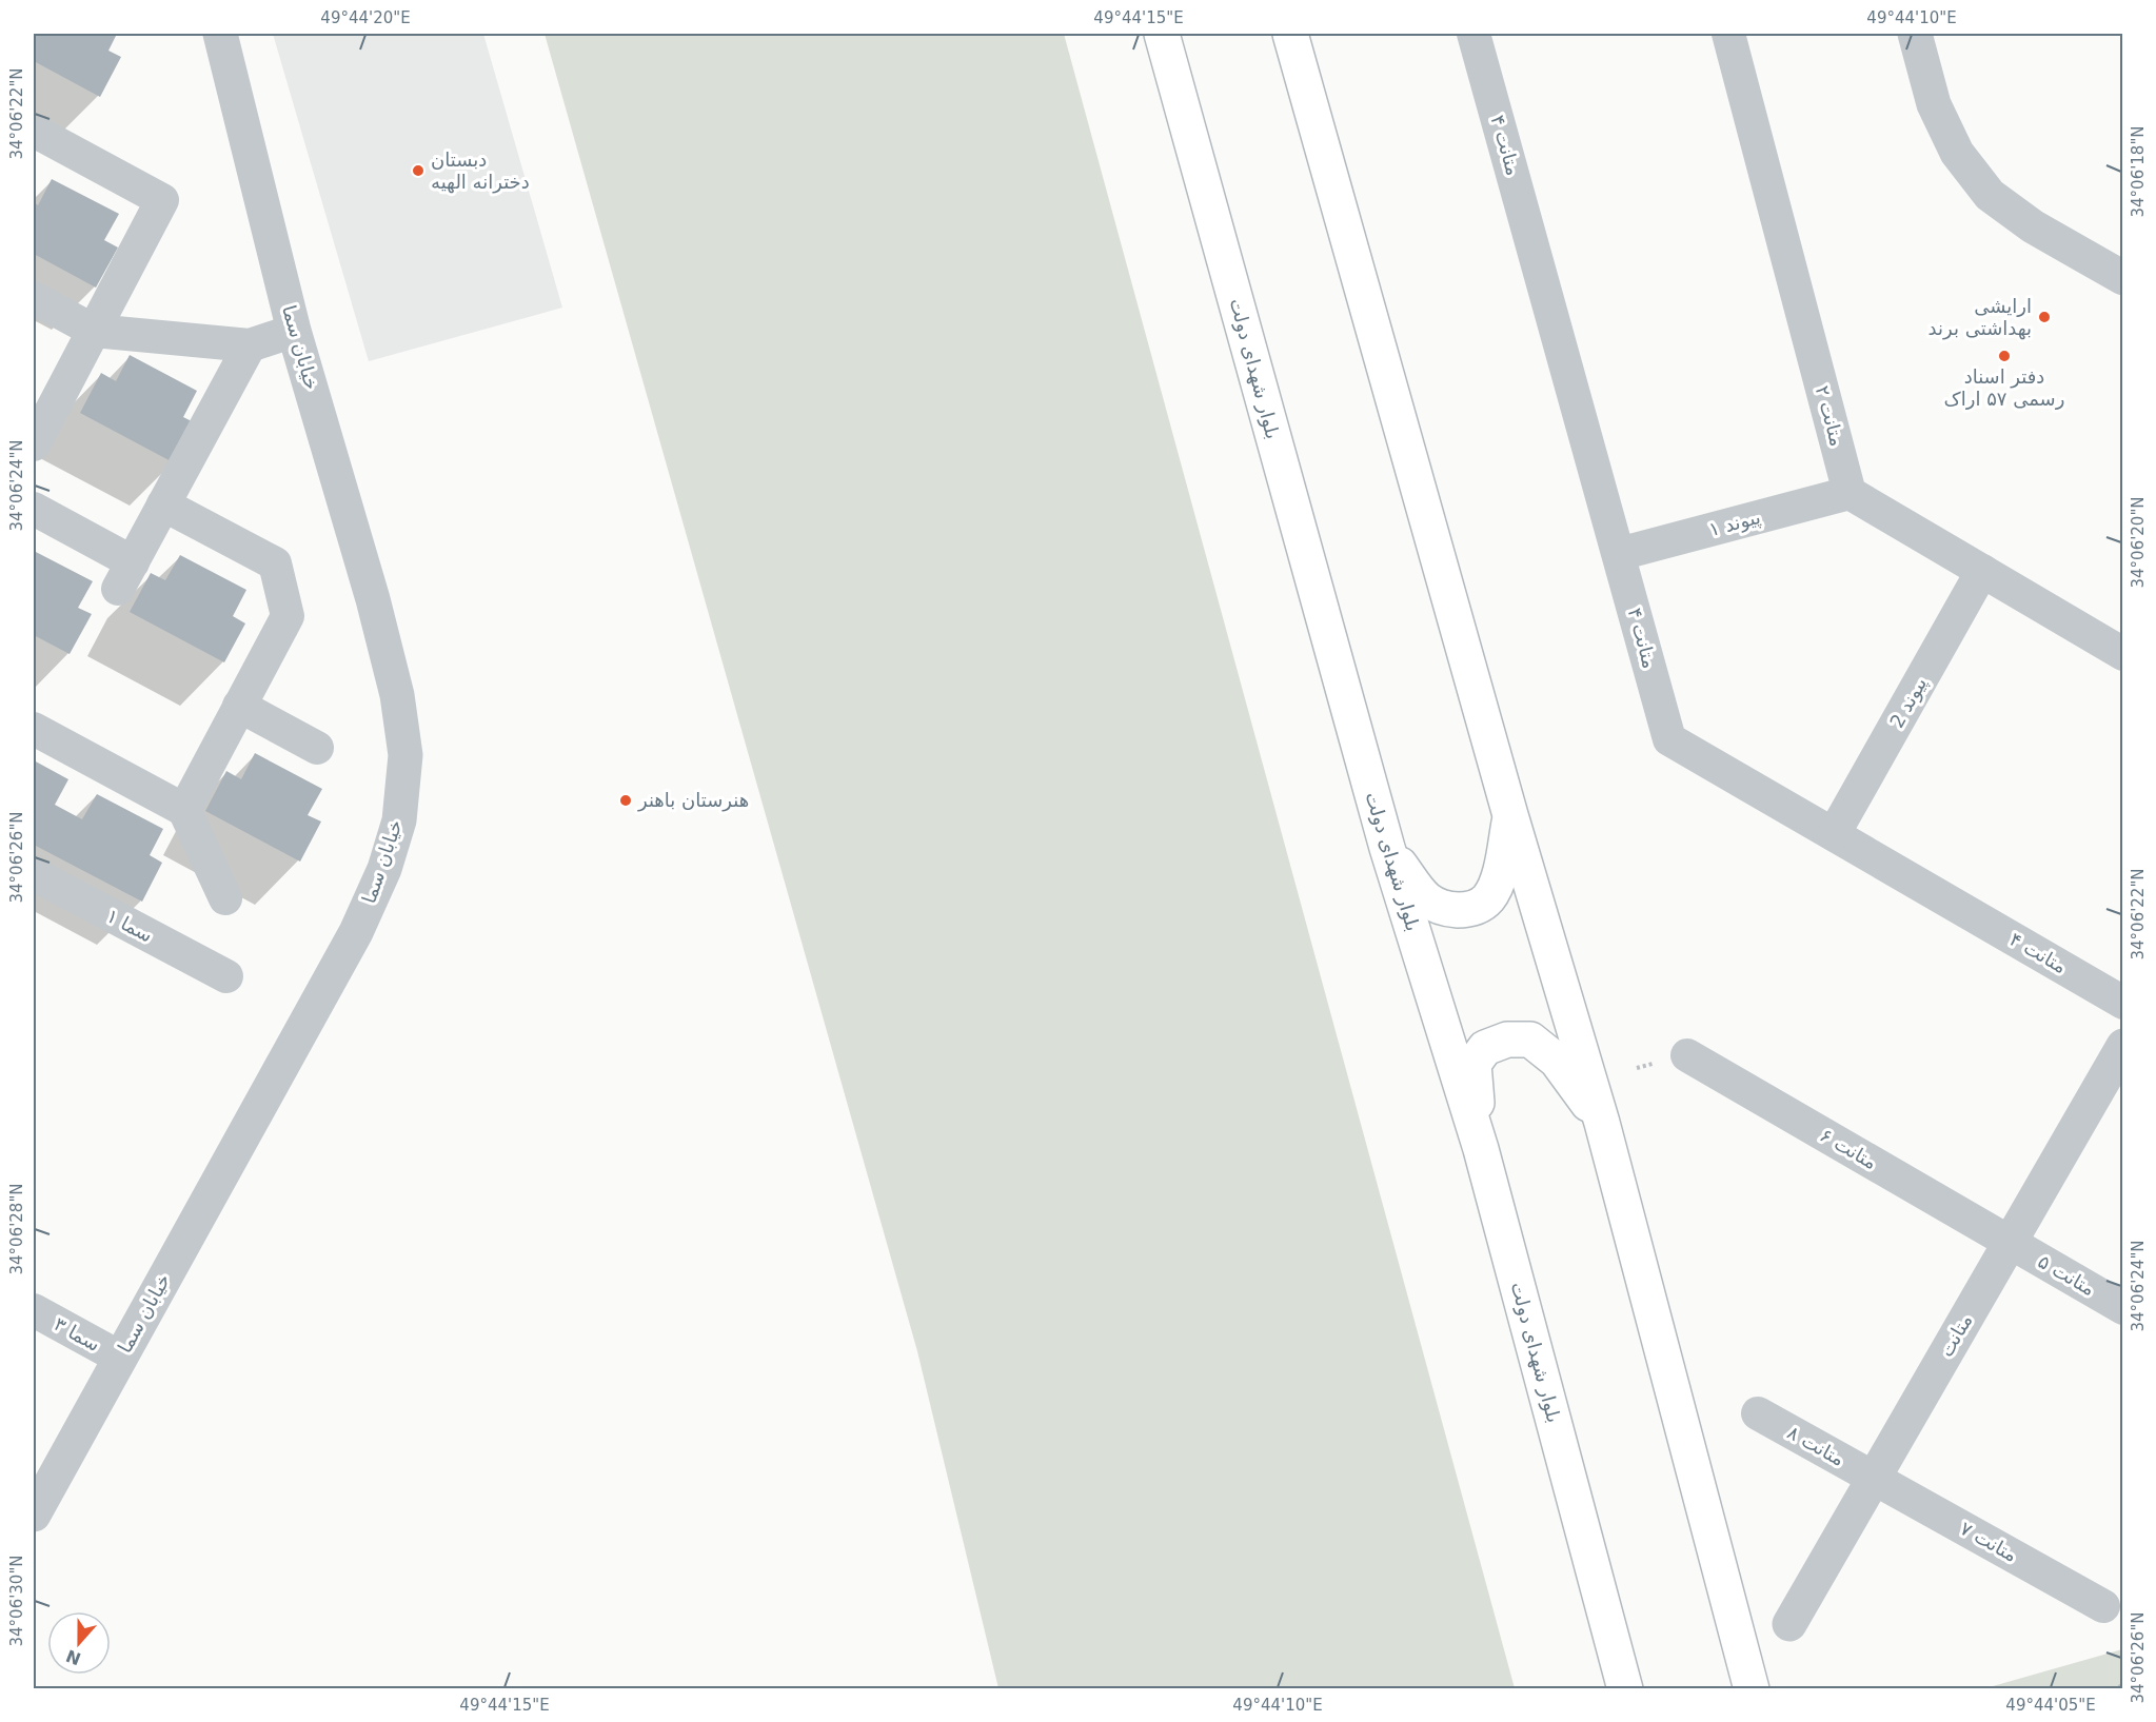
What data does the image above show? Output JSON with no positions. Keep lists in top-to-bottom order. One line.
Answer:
{"streets":{"main road":["بلوار شهدای دولت"],"street":["متانت ۴","خیابان سما","متانت ۲","پیوند ۱","پیوند 2","سما ۱","متانت ۶","متانت ۵","سما ۳","متانت","متانت ۸","متانت ۷"]},"crossings":[["متانت ۴","پیوند ۱"],["متانت ۴","پیوند 2"],["خیابان سما","سما ۳"],["متانت ۲","پیوند ۱"],["متانت ۶","متانت ۵"],["متانت ۶","متانت"],["متانت ۵","متانت"],["متانت","متانت ۸"],["متانت","متانت ۷"],["متانت ۸","متانت ۷"]],"places":["دبستان دخترانه الهیه","ارایشی بهداشتی برند","دفتر اسناد رسمی ۵۷ اراک","هنرستان باهنر"],"north":"bottom","coordinates":["49°44'20\"E","49°44'15\"E","49°44'10\"E","34°06'22\"N","34°06'18\"N","34°06'24\"N","34°06'20\"N","34°06'26\"N","34°06'28\"N","34°06'30\"N","49°44'05\"E"]}
